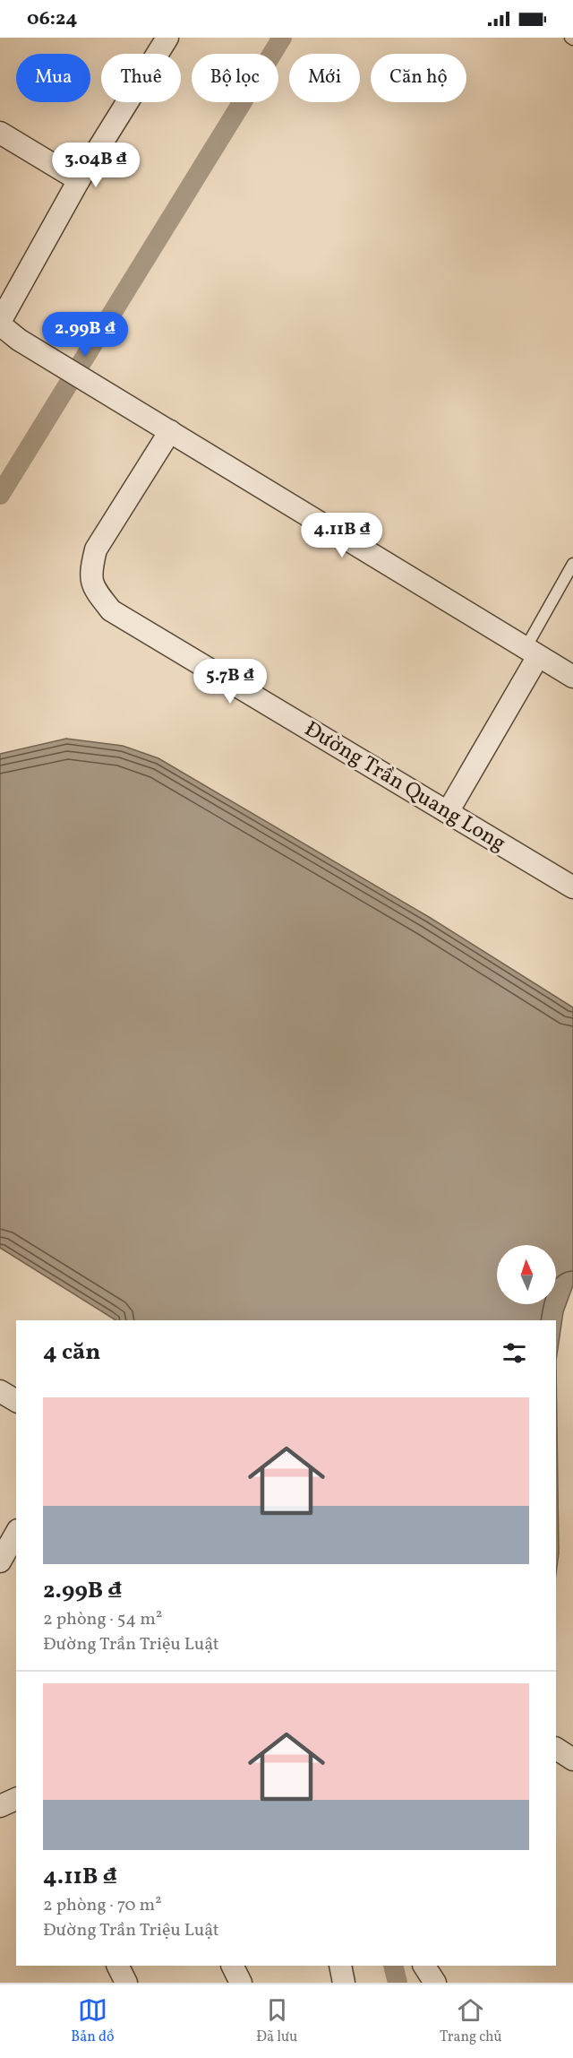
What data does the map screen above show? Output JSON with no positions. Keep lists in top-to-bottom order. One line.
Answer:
{"streets":{"street":["Đường Trần Quang Long"]},"north":"top","page":{"status":"06:24","chip":["Mua","Thuê","Bộ lọc","Mới","Căn hộ"],"price":["3.04B ₫","2.99B ₫","4.11B ₫","5.7B ₫"],"heading":"4 căn","list":[{"name":"2.99B ₫","note":"2 phòng · 54 m² · Đường Trần Triệu Luật"},{"name":"4.11B ₫","note":"2 phòng · 70 m² · Đường Trần Triệu Luật"}],"tabs":["Bản đồ","Đã lưu","Trang chủ"]}}
